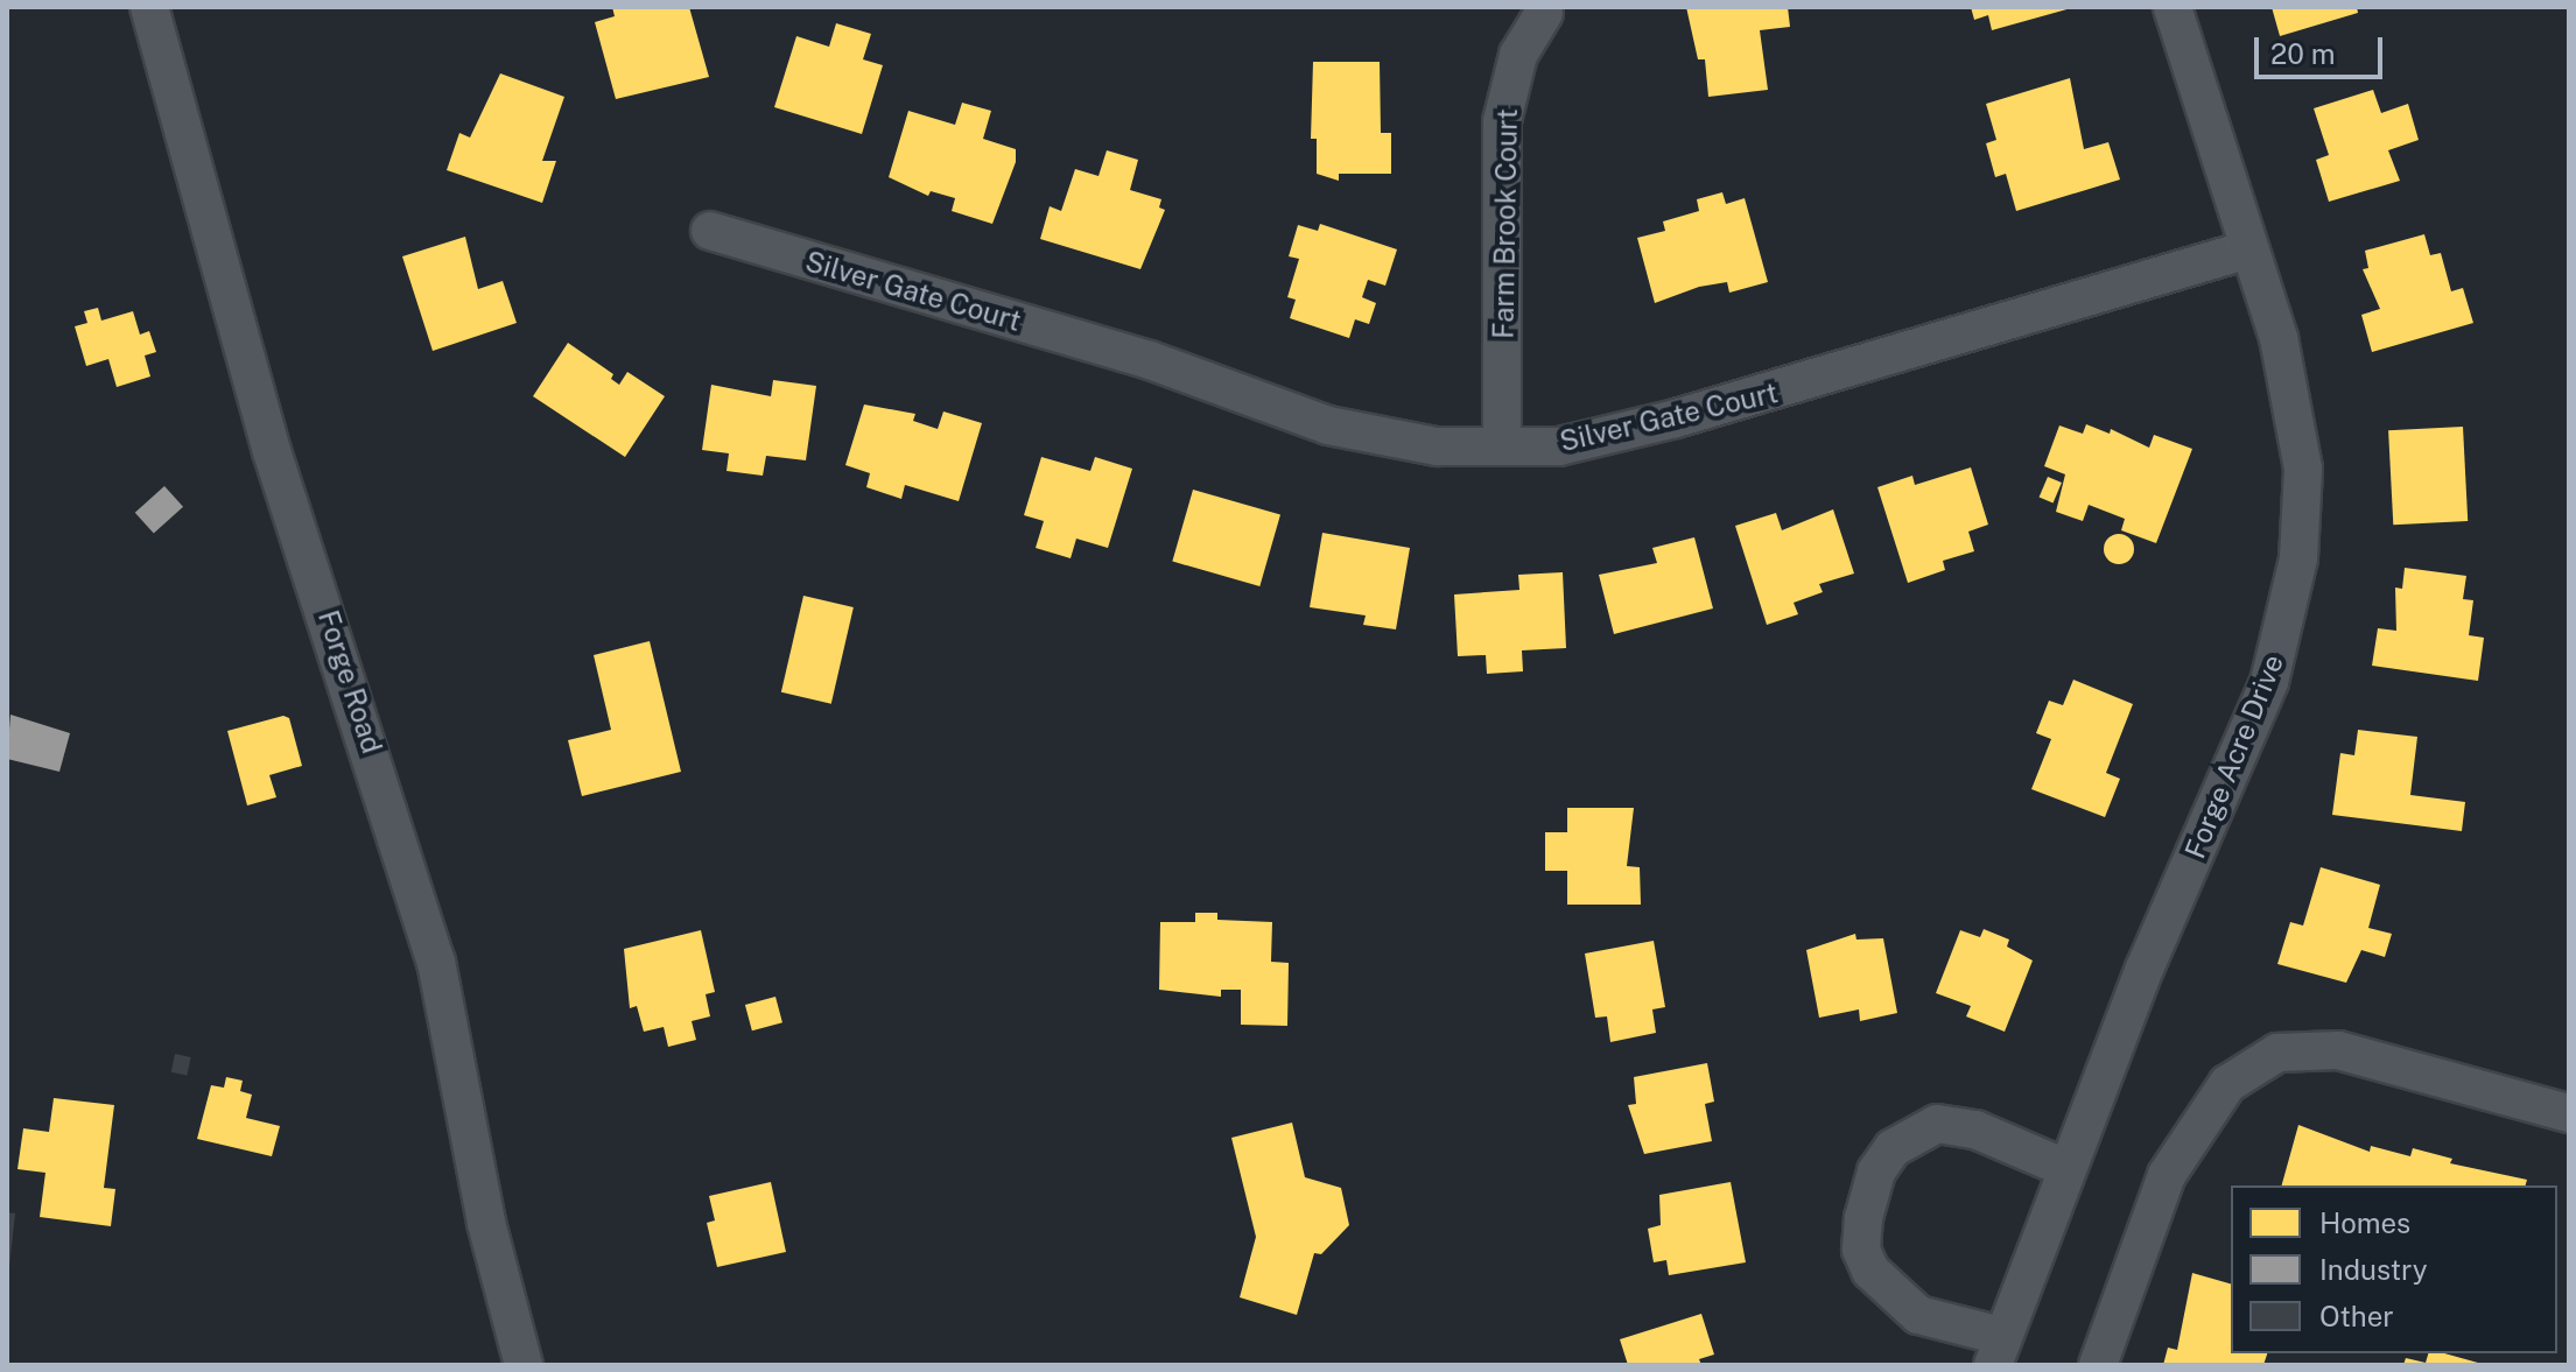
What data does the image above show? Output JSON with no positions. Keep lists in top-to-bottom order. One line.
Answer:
{"streets":{"street":["Farm Brook Court","Silver Gate Court","Forge Road","Forge Acre Drive"]},"crossings":[["Farm Brook Court","Silver Gate Court"],["Silver Gate Court","Forge Acre Drive"]],"legend":["Homes","Industry","Other"],"scale_bar":"20 m"}
